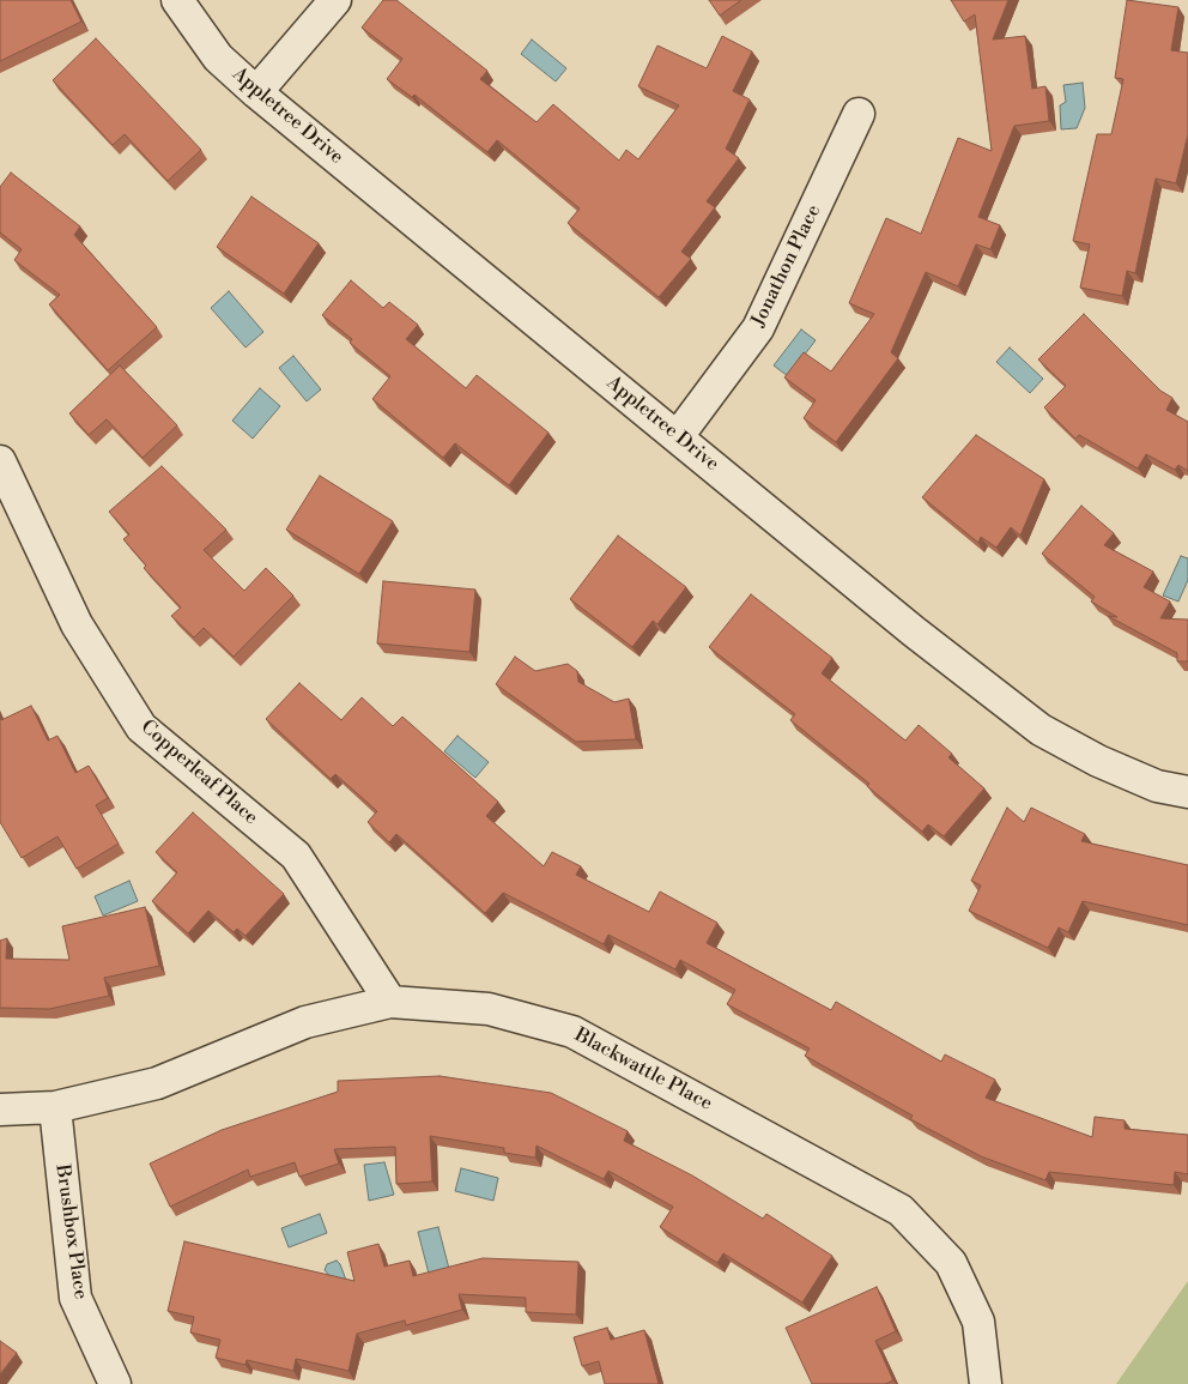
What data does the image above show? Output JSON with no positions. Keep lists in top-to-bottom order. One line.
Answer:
{"streets":{"street":["Appletree Drive","Jonathon Place","Copperleaf Place","Blackwattle Place","Brushbox Place"]},"crossings":[["Appletree Drive","Jonathon Place"],["Copperleaf Place","Blackwattle Place"],["Blackwattle Place","Brushbox Place"]]}
